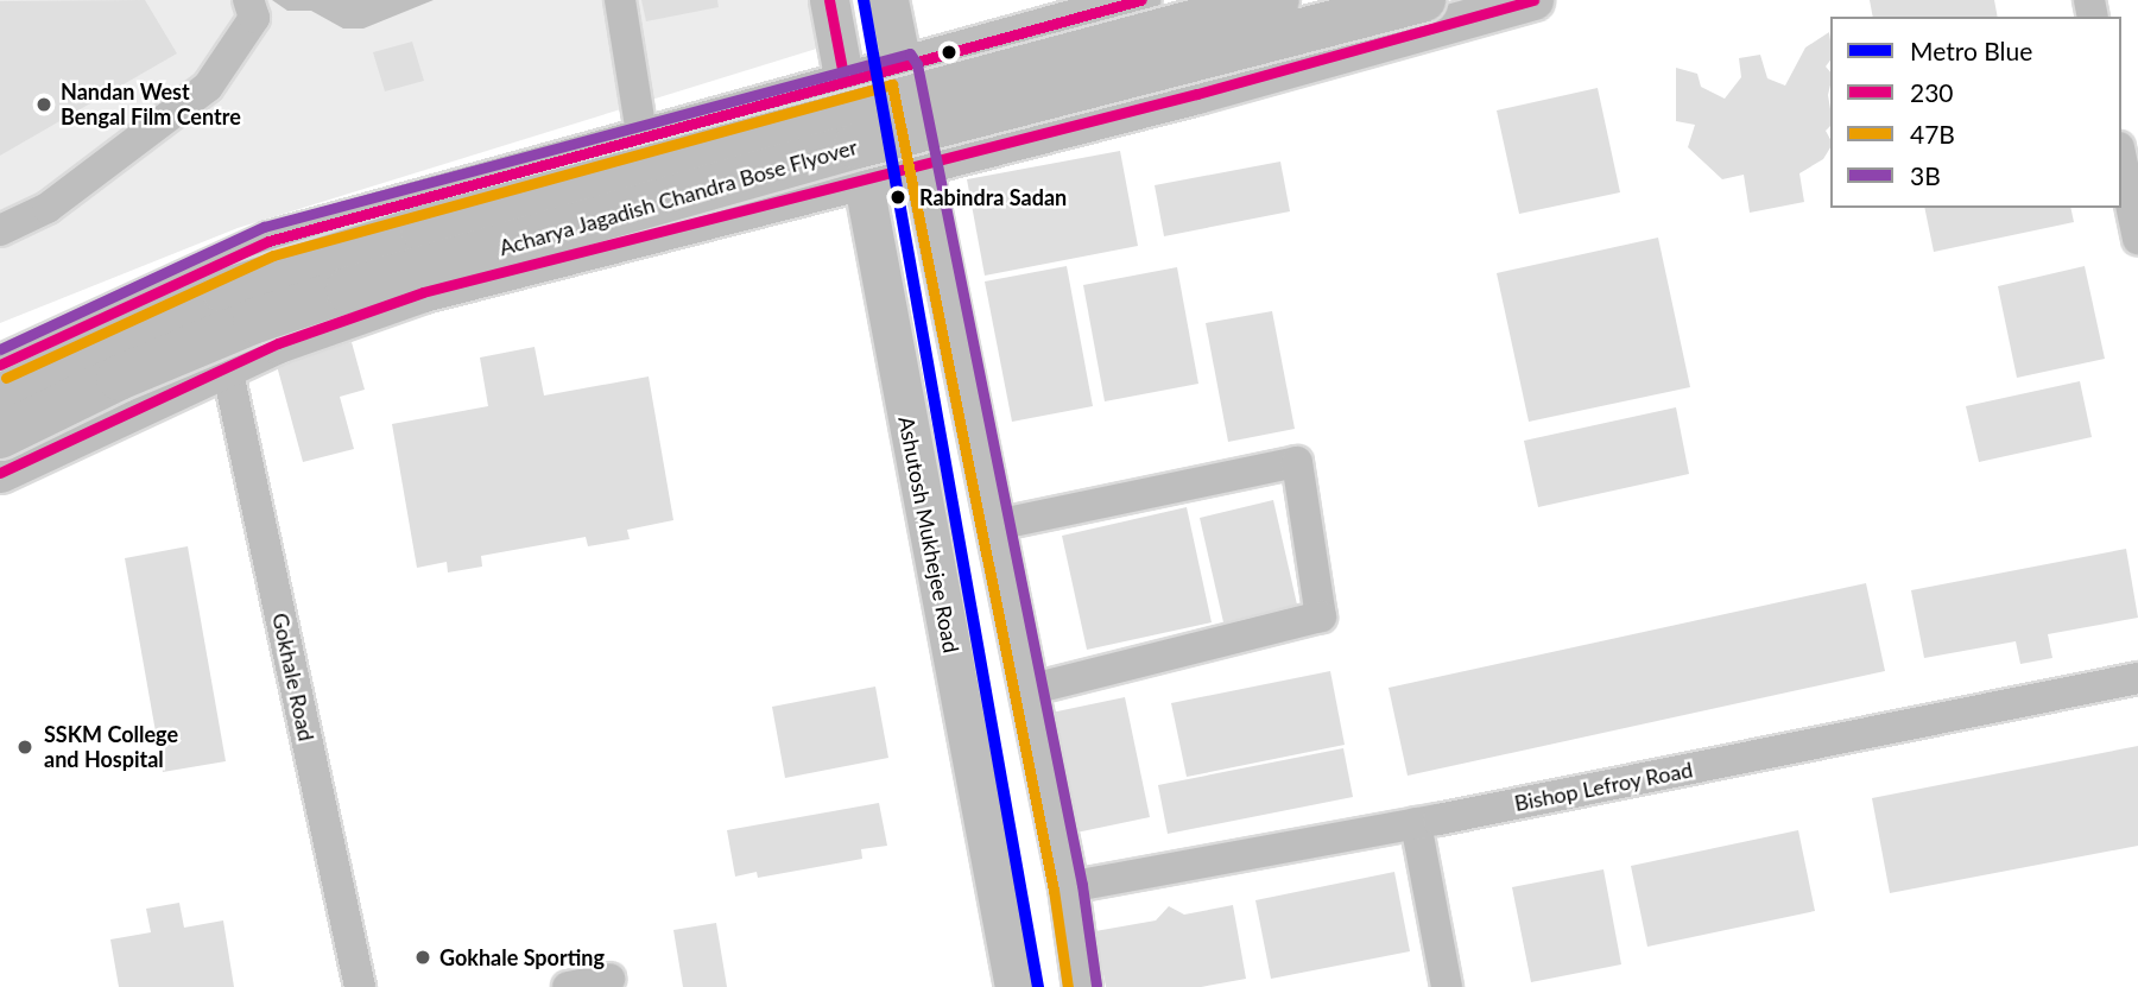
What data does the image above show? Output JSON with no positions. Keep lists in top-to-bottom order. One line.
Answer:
{"streets":{"highway":["Acharya Jagadish Chandra Bose Flyover"],"main road":["Ashutosh Mukhejee Road"],"street":["Gokhale Road","Bishop Lefroy Road"]},"places":["Nandan West Bengal Film Centre","Rabindra Sadan","SSKM College and Hospital","Gokhale Sporting"],"lines":["metro line Blue","transit line 230","transit line 3B","transit line 47B"],"legend":["Metro Blue","230","47B","3B"]}
